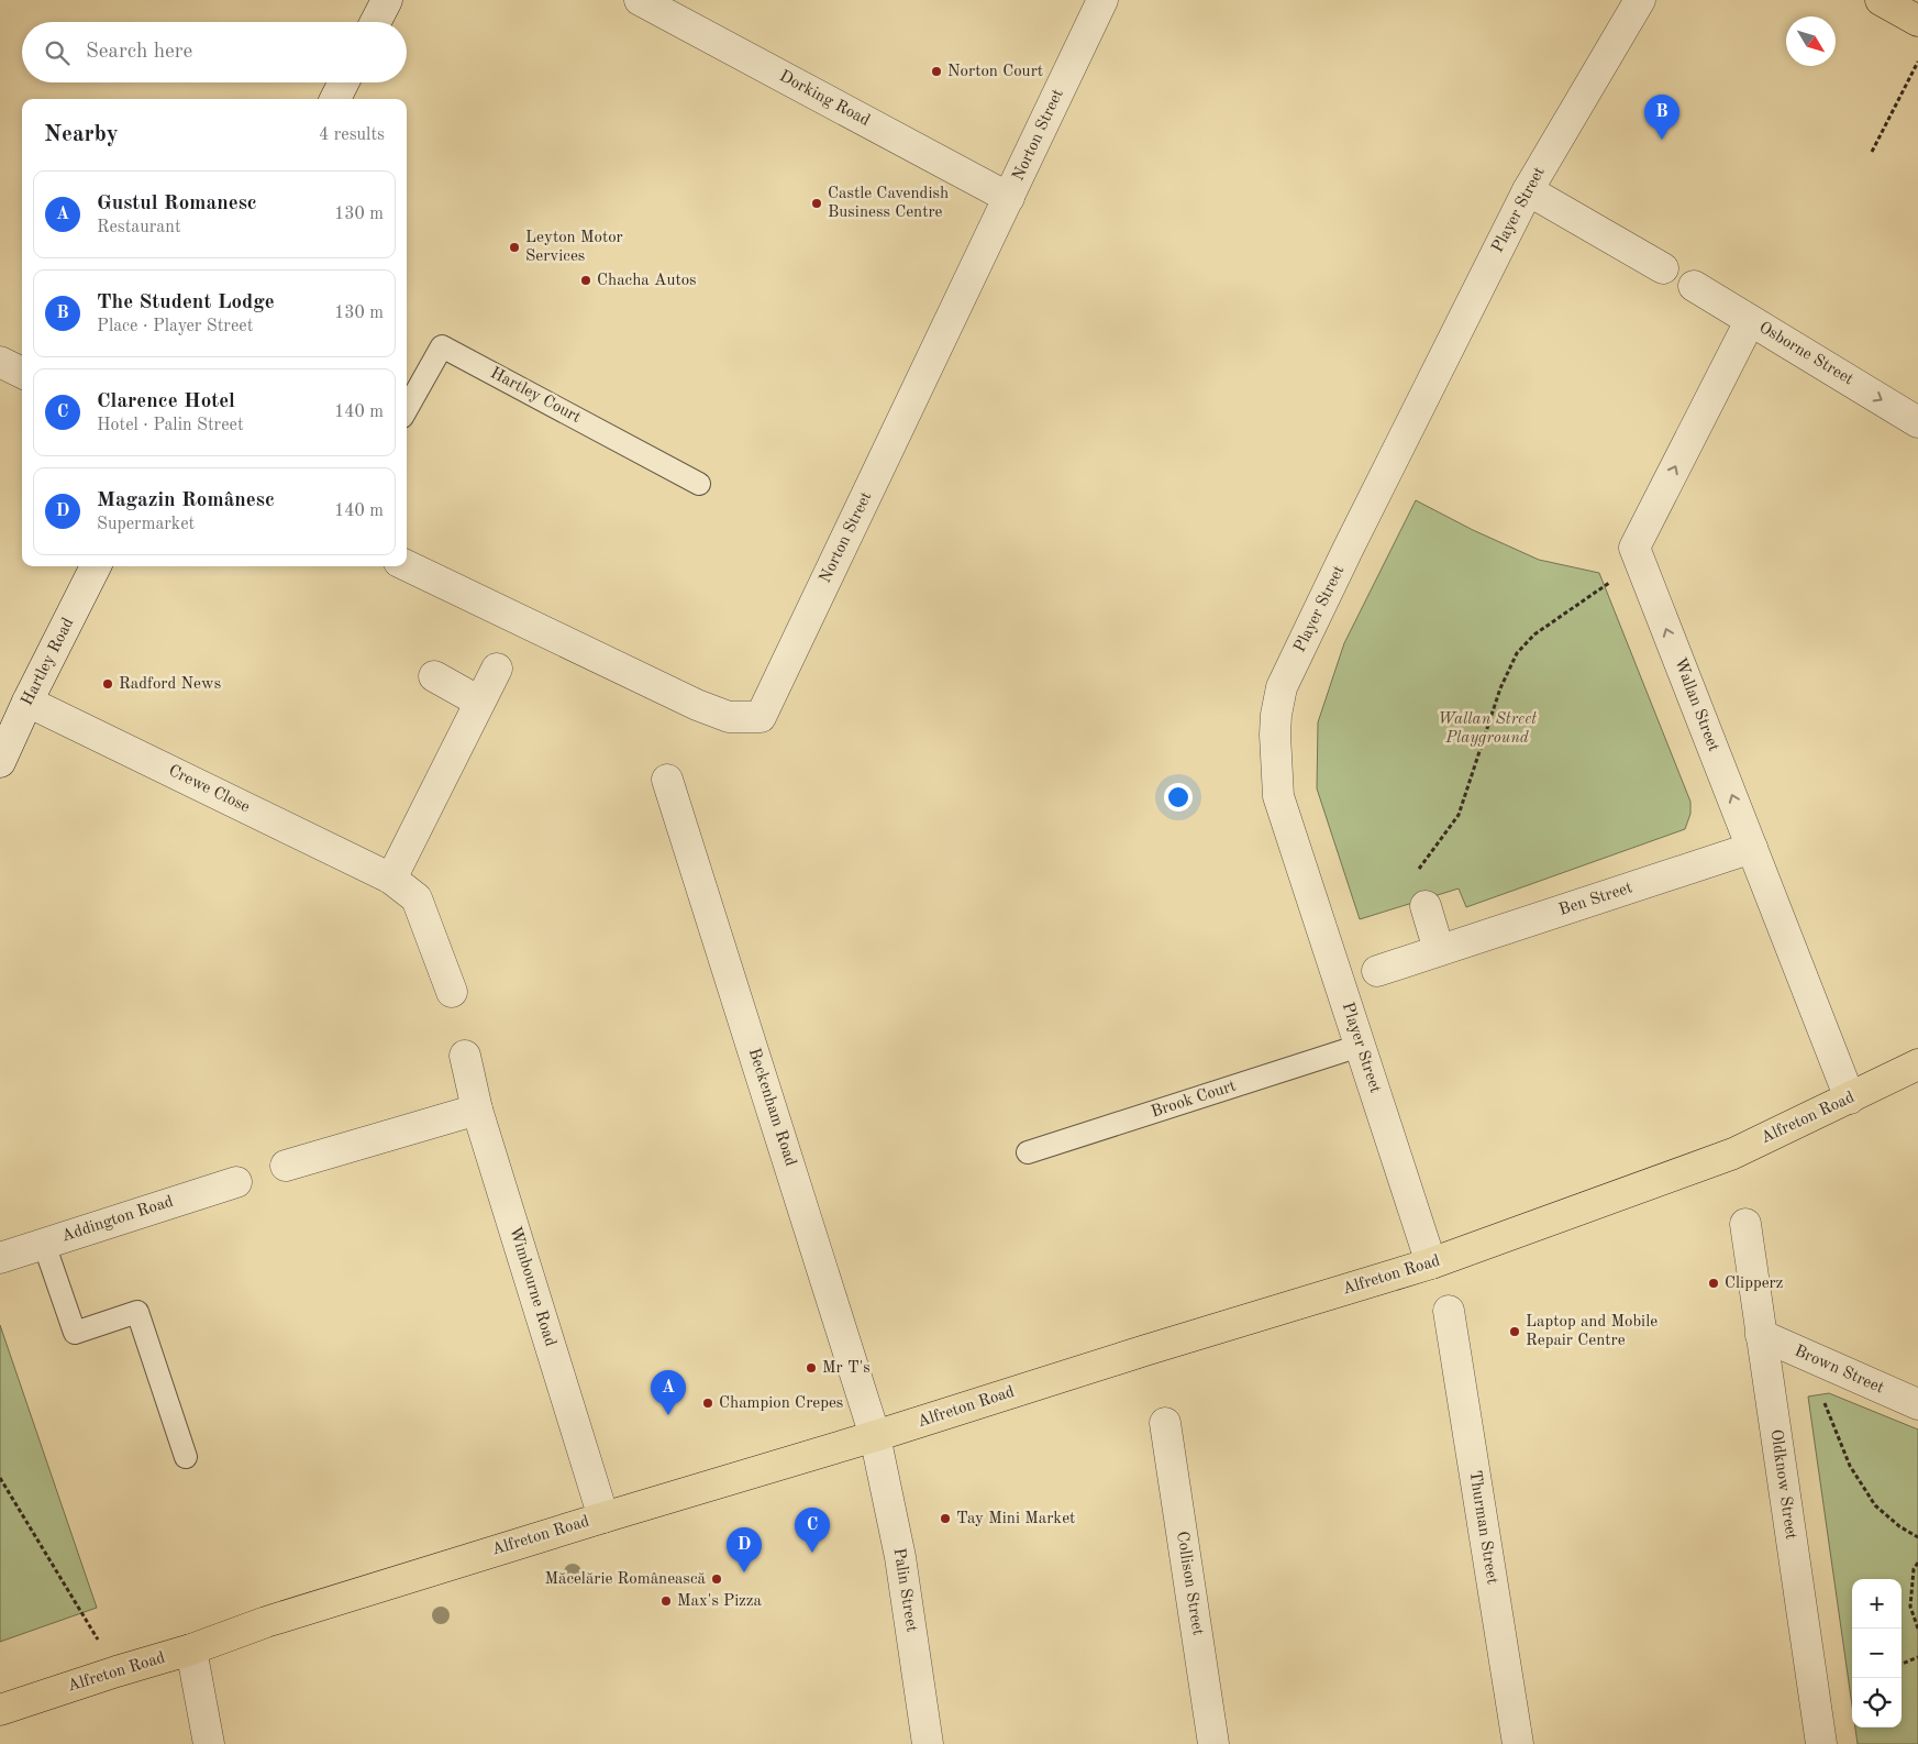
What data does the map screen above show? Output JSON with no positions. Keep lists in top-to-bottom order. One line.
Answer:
{"streets":{"main road":["Alfreton Road"],"street":["Dorking Road","Norton Street","Player Street","Osborne Street","Hartley Road","Wallan Street","Crewe Close","Ben Street","Beckenham Road","Addington Road","Wimbourne Road","Brown Street","Oldknow Street","Thurman Street","Collison Street","Palin Street"],"lane":["Hartley Court","Brook Court"]},"crossings":[["Dorking Road","Norton Street"],["Player Street","Brook Court"],["Player Street","Alfreton Road"],["Osborne Street","Wallan Street"],["Hartley Road","Crewe Close"],["Wallan Street","Ben Street"],["Wallan Street","Alfreton Road"],["Beckenham Road","Alfreton Road"],["Beckenham Road","Palin Street"],["Alfreton Road","Wimbourne Road"],["Alfreton Road","Palin Street"],["Brown Street","Oldknow Street"]],"one_way":["Osborne Street","Wallan Street"],"parks":["Wallan Street Playground"],"places":["Norton Court","Castle Cavendish Business Centre","Leyton Motor Services","Chacha Autos","Radford News","Clipperz","Laptop and Mobile Repair Centre","Mr T's","Champion Crepes","Tay Mini Market","Măcelărie Românească","Max's Pizza"],"north":"bottom right","page":{"search":"Search here","pins":["B","A","C","D"],"heading":["Nearby","4 results"],"list":[{"mark":"A","name":"Gustul Romanesc","note":"Restaurant","value":"130 m"},{"mark":"B","name":"The Student Lodge","note":"Place · Player Street","value":"130 m"},{"mark":"C","name":"Clarence Hotel","note":"Hotel · Palin Street","value":"140 m"},{"mark":"D","name":"Magazin Românesc","note":"Supermarket","value":"140 m"}],"map_buttons":["+","−"]}}
